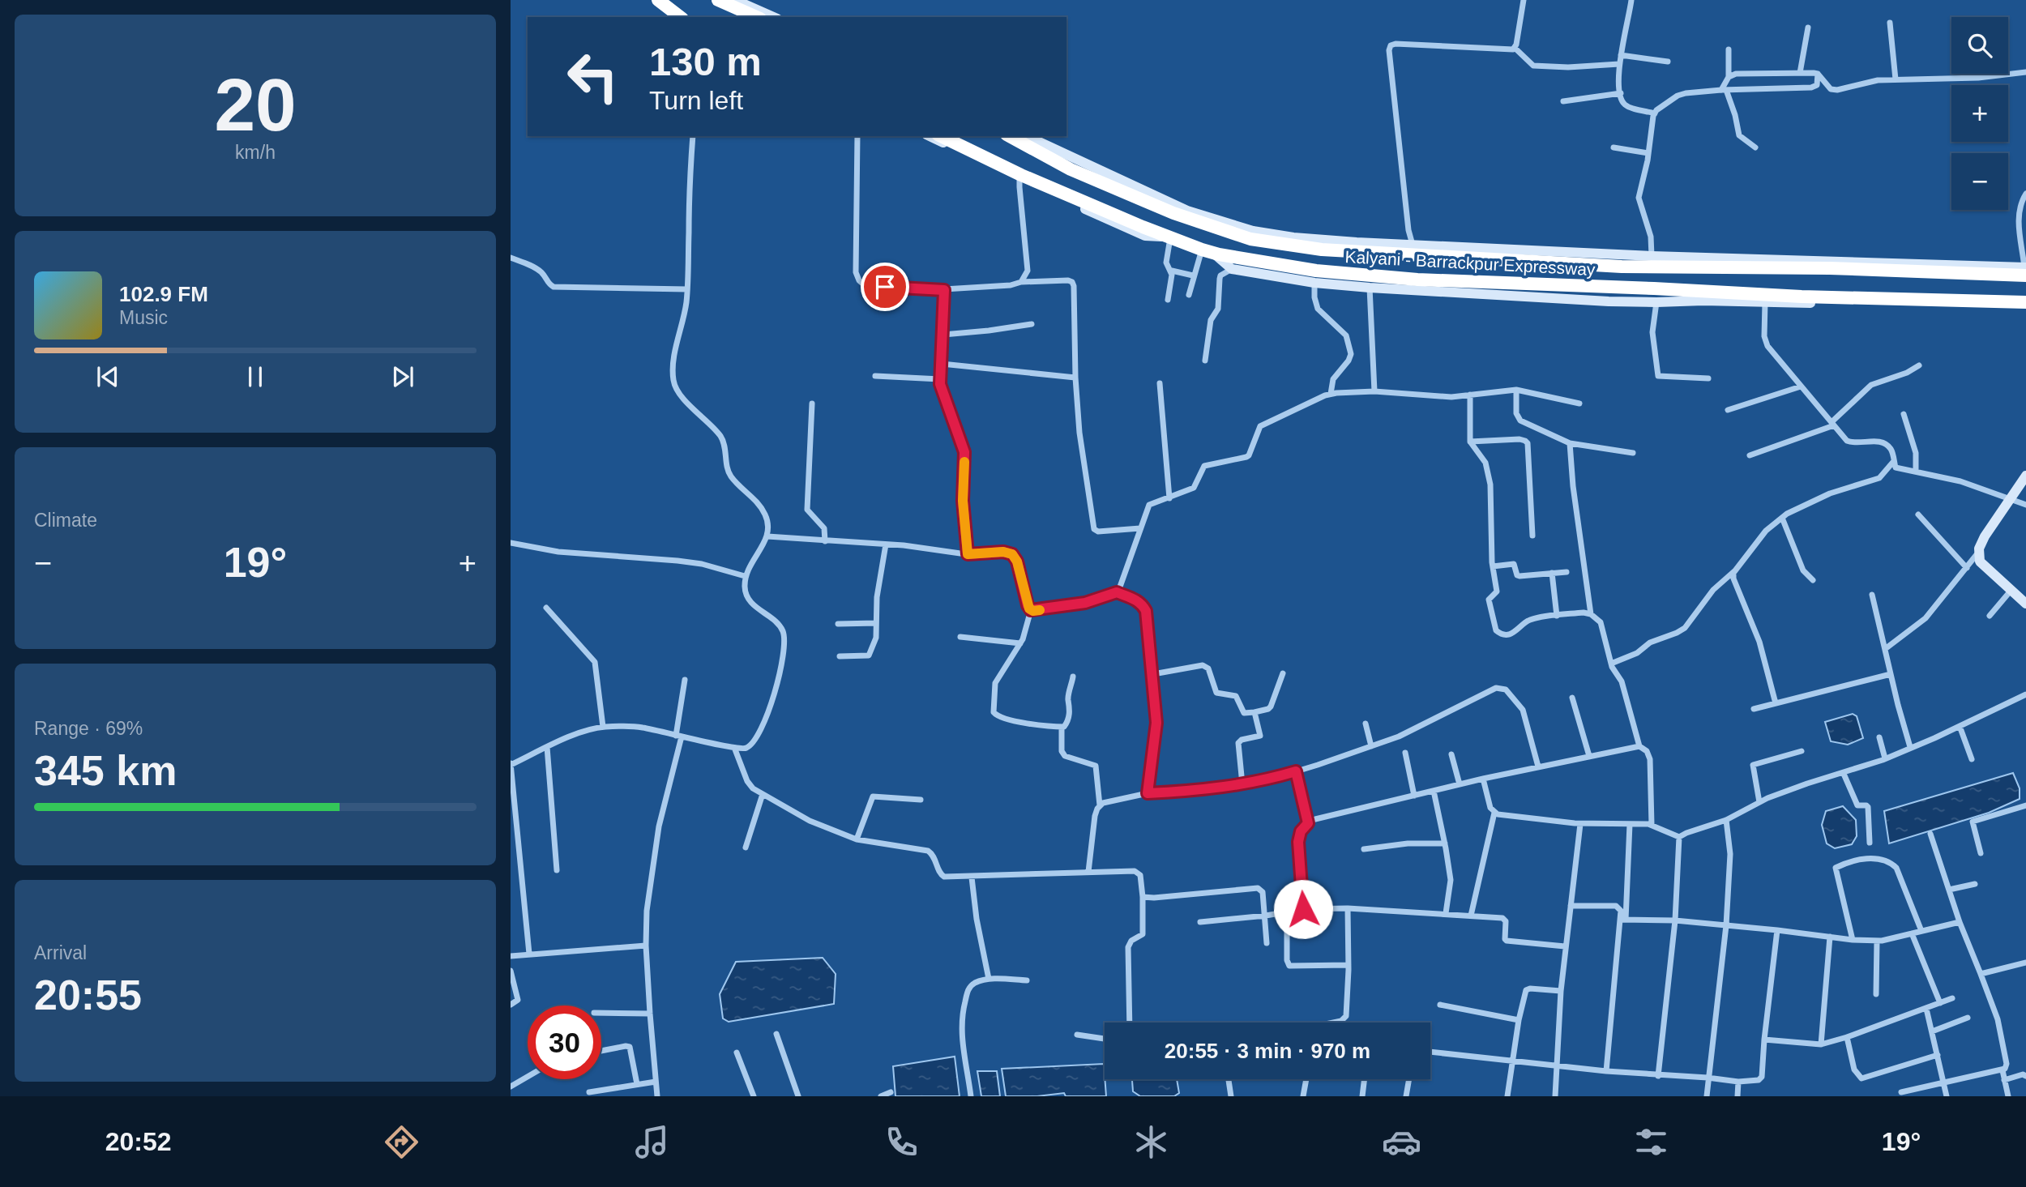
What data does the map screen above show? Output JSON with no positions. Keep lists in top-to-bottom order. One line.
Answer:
{"streets":{"highway":["Kalyani - Barrackpur Expressway"]},"page":{"tile":[["20","km/h"],"Climate",["Range · 69%","345 km"],["Arrival","20:55"]],"map_buttons":["+","−"],"turn":["130 m","Turn left"],"song":["102.9 FM","Music"],"heat":["−","19°","+"],"limit":"30","trip":"20:55 · 3 min · 970 m","tabs":["20:52","19°"]}}
